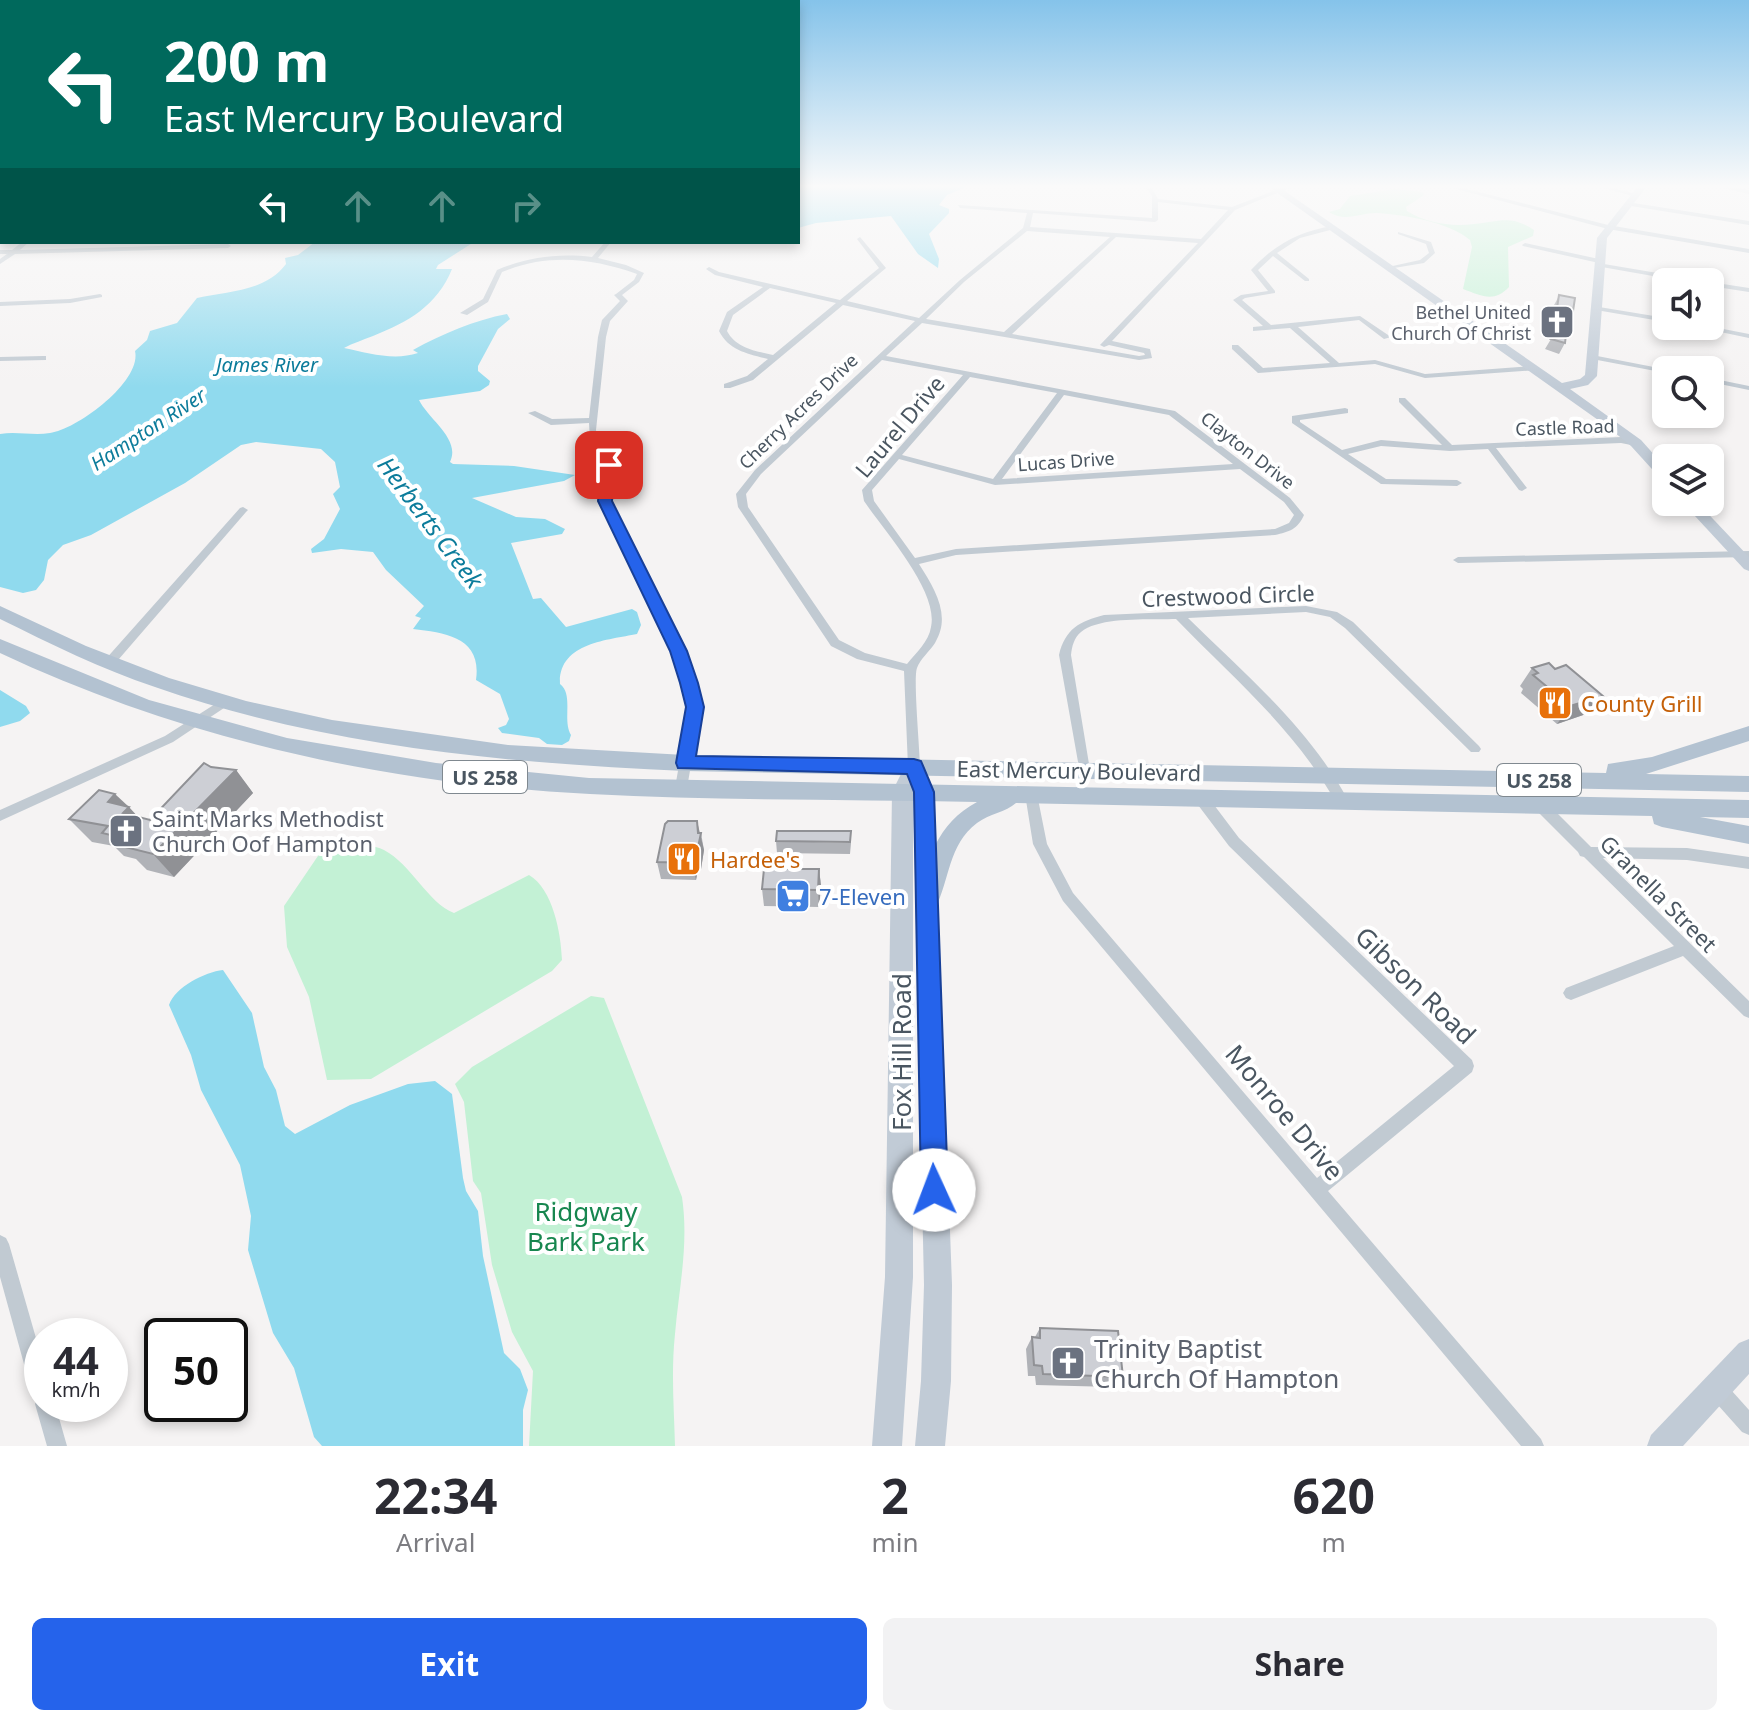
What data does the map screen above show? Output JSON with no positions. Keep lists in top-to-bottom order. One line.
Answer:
{"streets":{"main road":["East Mercury Boulevard","US 258","Fox Hill Road"],"street":["Cherry Acres Drive","Laurel Drive","Castle Road","Clayton Drive","Lucas Drive","Crestwood Circle","Granella Street","Gibson Road","Monroe Drive"]},"crossings":[["Cherry Acres Drive","Laurel Drive"],["Cherry Acres Drive","Clayton Drive"],["Laurel Drive","Clayton Drive"],["Laurel Drive","Lucas Drive"],["Clayton Drive","Lucas Drive"],["Crestwood Circle","East Mercury Boulevard"],["East Mercury Boulevard","Granella Street"],["East Mercury Boulevard","Gibson Road"],["East Mercury Boulevard","Fox Hill Road"],["East Mercury Boulevard","Monroe Drive"],["Gibson Road","Monroe Drive"]],"water":["James River","Hampton River","Herberts Creek"],"parks":["Ridgway Bark Park"],"places":{"church":["Bethel United Church Of Christ","Saint Marks Methodist Church Oof Hampton","Trinity Baptist Church Of Hampton"],"restaurant":["County Grill","Hardee's"],"supermarket":["7-Eleven"]},"page":{"turn":["200 m","East Mercury Boulevard"],"speed":"44 km/h","limit":"50","eta":["22:34","Arrival","2","min","620","m"],"buttons":["Exit","Share"]}}
